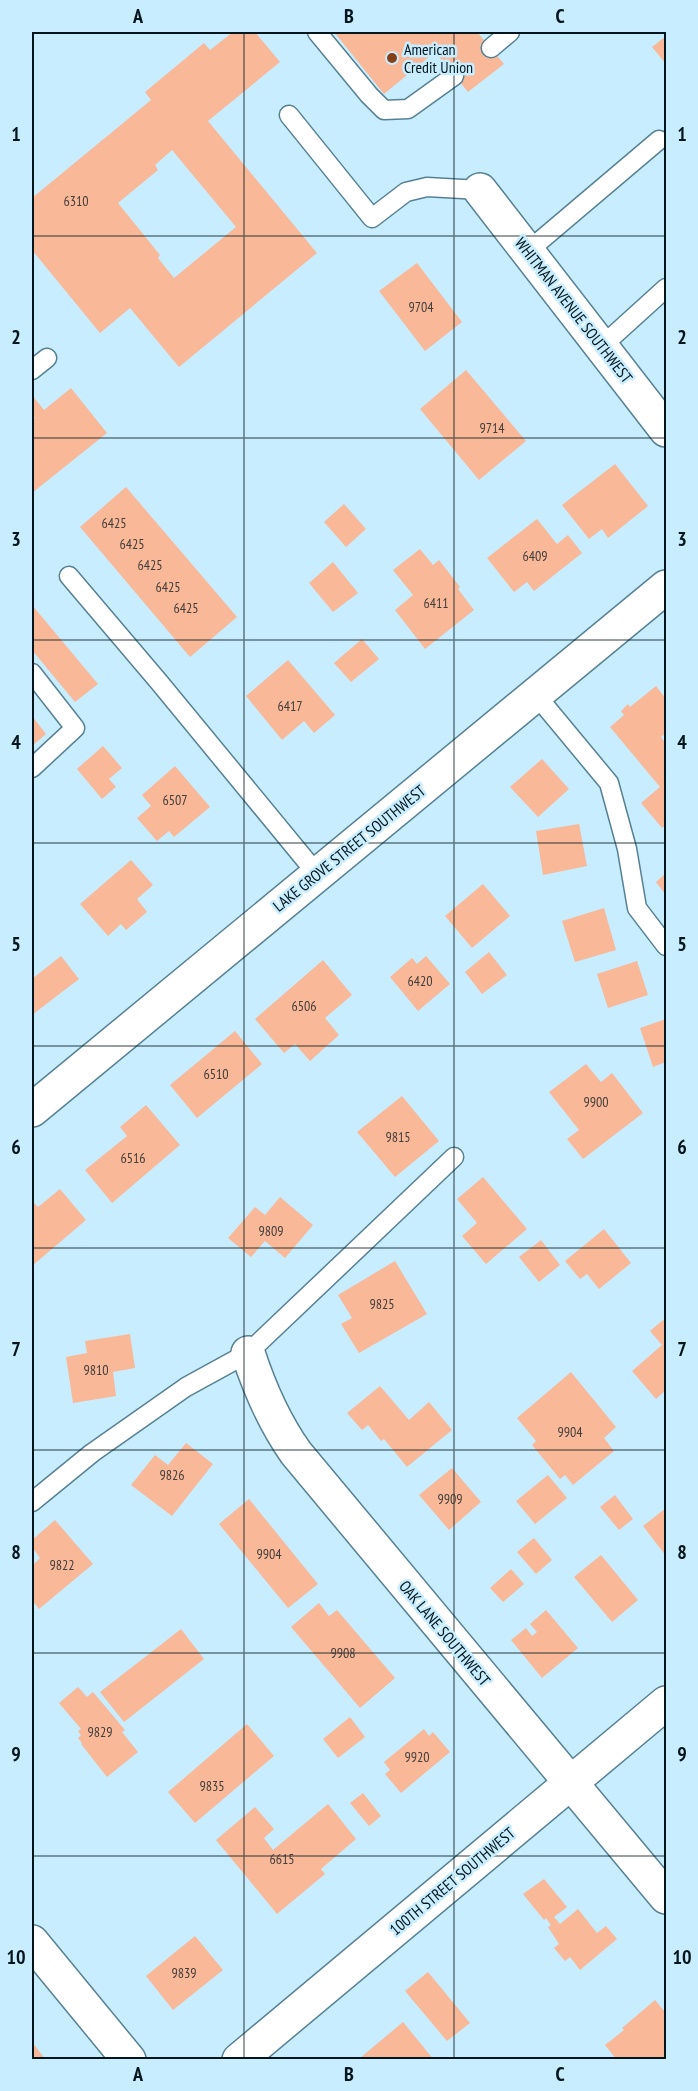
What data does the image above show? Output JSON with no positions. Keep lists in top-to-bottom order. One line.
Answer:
{"streets":{"street":["WHITMAN AVENUE SOUTHWEST","LAKE GROVE STREET SOUTHWEST","OAK LANE SOUTHWEST","100TH STREET SOUTHWEST"]},"crossings":[["OAK LANE SOUTHWEST","100TH STREET SOUTHWEST"]],"places":["American Credit Union"],"house_numbers":["6310","9704","9714","6425","6425","6409","6425","6425","6411","6425","6417","6507","6420","6506","6510","9900","9815","6516","9809","9825","9810","9904","9826","9909","9904","9822","9908","9829","9920","9835","6615","9839"],"grid":{"columns":["A","B","C"],"rows":["1","2","3","4","5","6","7","8","9","10"]}}
